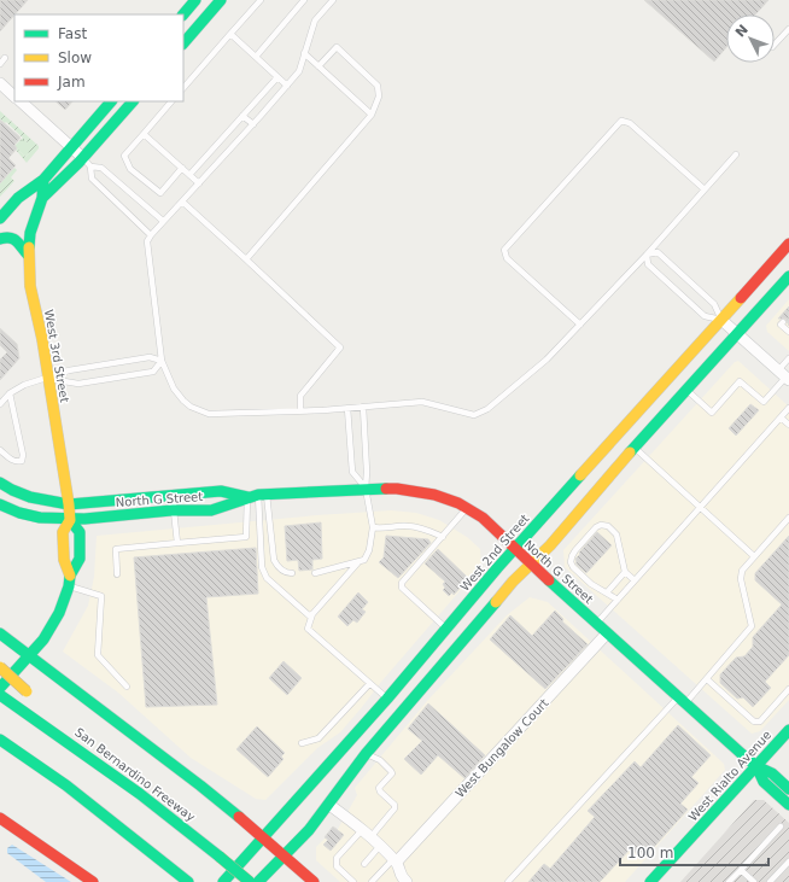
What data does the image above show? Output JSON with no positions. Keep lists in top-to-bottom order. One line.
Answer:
{"streets":{"main road":["West 3rd Street","North G Street","West 2nd Street","San Bernardino Freeway","West Rialto Avenue"],"street":["West Bungalow Court"]},"crossings":[["West 3rd Street","North G Street"],["North G Street","West 2nd Street"],["North G Street","West Bungalow Court"],["North G Street","West Rialto Avenue"]],"legend":["Fast","Slow","Jam"],"scale_bar":"100 m","north":"top left"}
